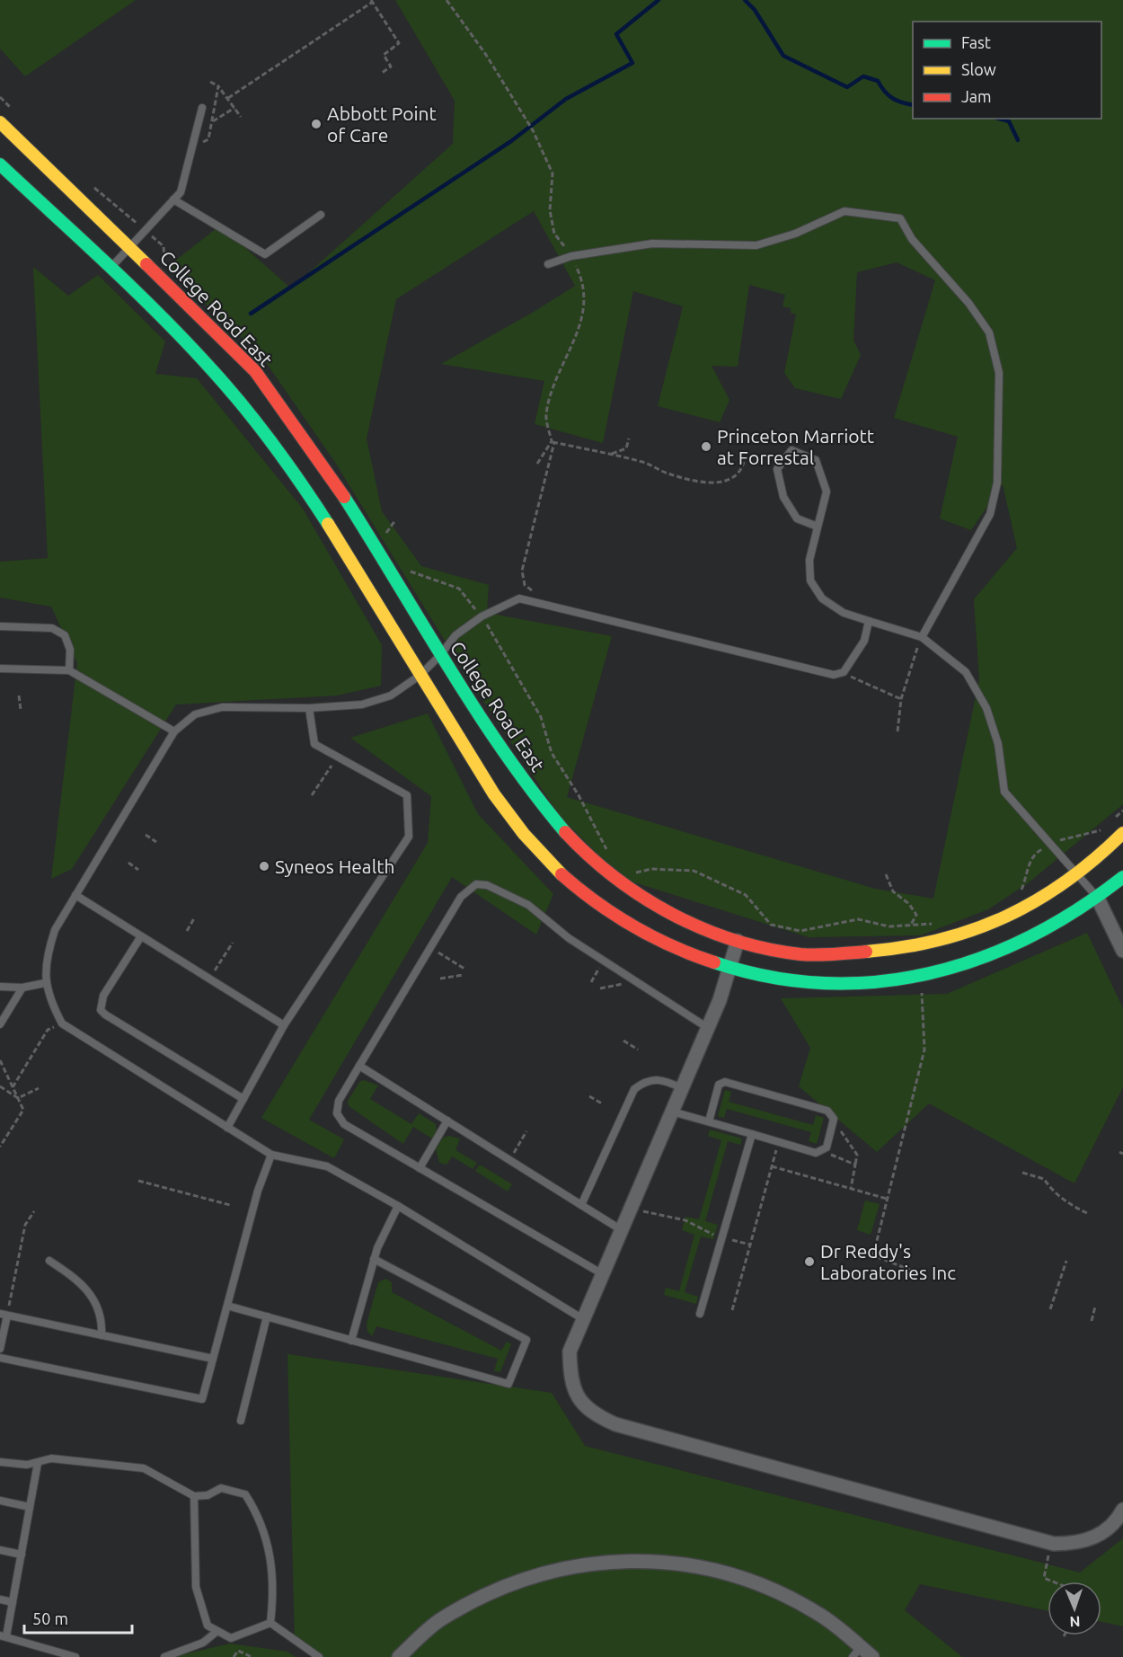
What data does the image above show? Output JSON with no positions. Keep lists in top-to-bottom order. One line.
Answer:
{"streets":{"street":["College Road East"]},"places":["Abbott Point of Care","Princeton Marriott at Forrestal","Syneos Health","Dr Reddy's Laboratories Inc"],"legend":["Fast","Slow","Jam"],"scale_bar":"50 m","north":"bottom"}
